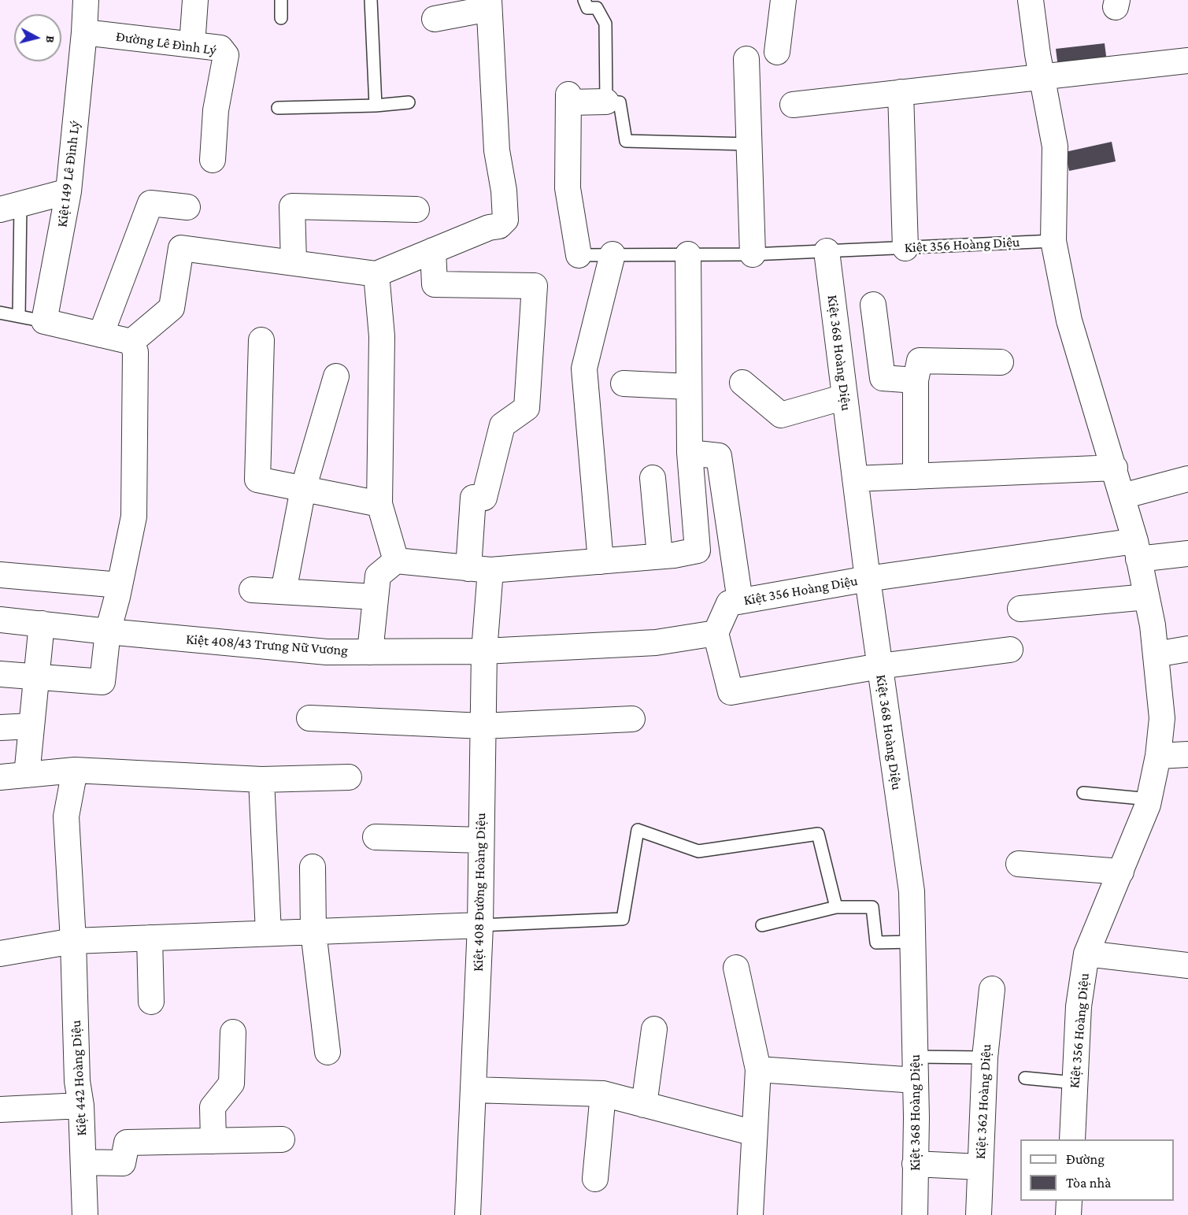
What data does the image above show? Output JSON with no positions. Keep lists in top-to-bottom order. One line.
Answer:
{"streets":{"street":["Đường Lê Đình Lý","Kiệt 149 Lê Đình Lý","Kiệt 356 Hoàng Diệu","Kiệt 368 Hoàng Diệu","Kiệt 408/43 Trưng Nữ Vương","Kiệt 408 Đường Hoàng Diệu","Kiệt 442 Hoàng Diệu","Kiệt 362 Hoàng Diệu"]},"crossings":[["Đường Lê Đình Lý","Kiệt 149 Lê Đình Lý"],["Kiệt 356 Hoàng Diệu","Kiệt 368 Hoàng Diệu"],["Kiệt 408/43 Trưng Nữ Vương","Kiệt 408 Đường Hoàng Diệu"]],"legend":["Đường","Tòa nhà"],"north":"right"}
